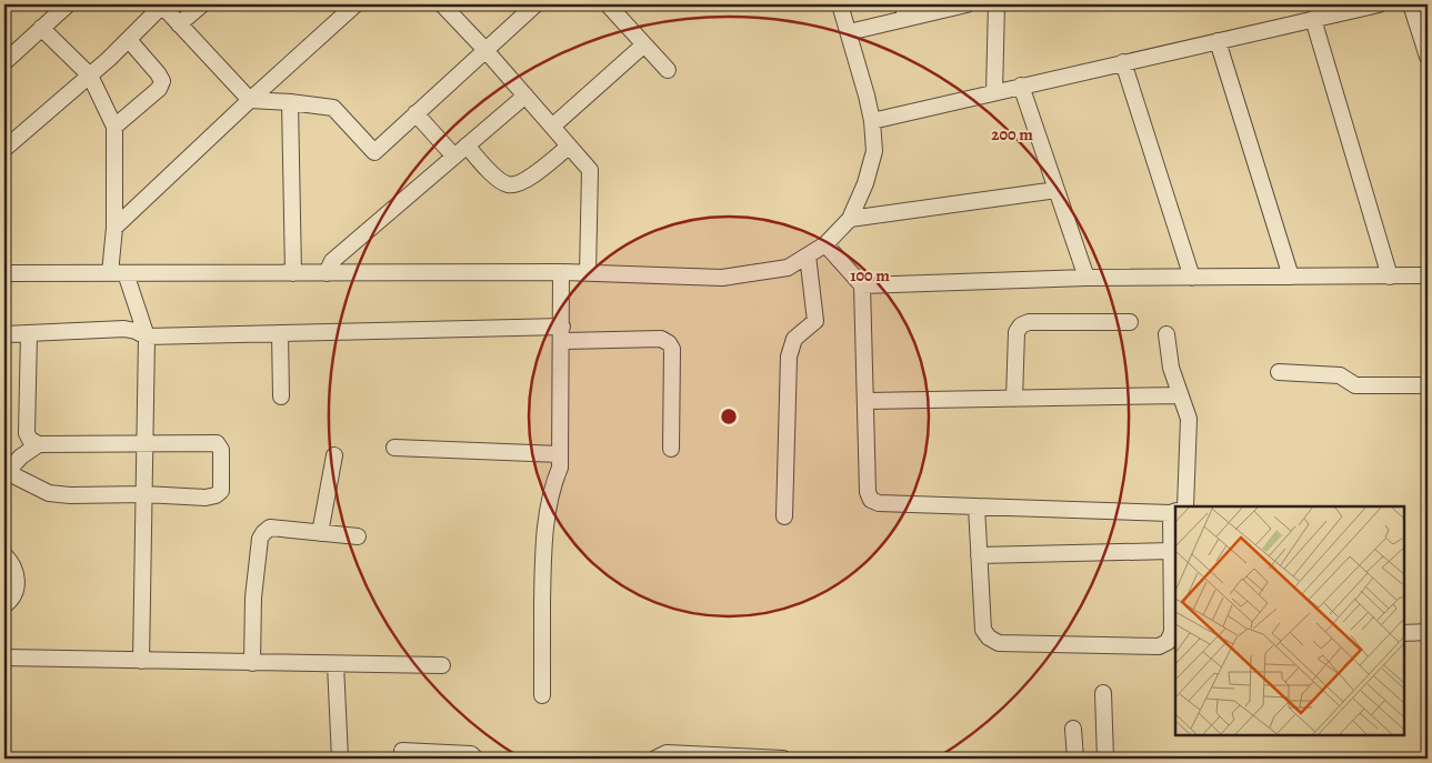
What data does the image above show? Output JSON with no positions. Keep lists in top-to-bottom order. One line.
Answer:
{"rings":["200 m","100 m"]}
